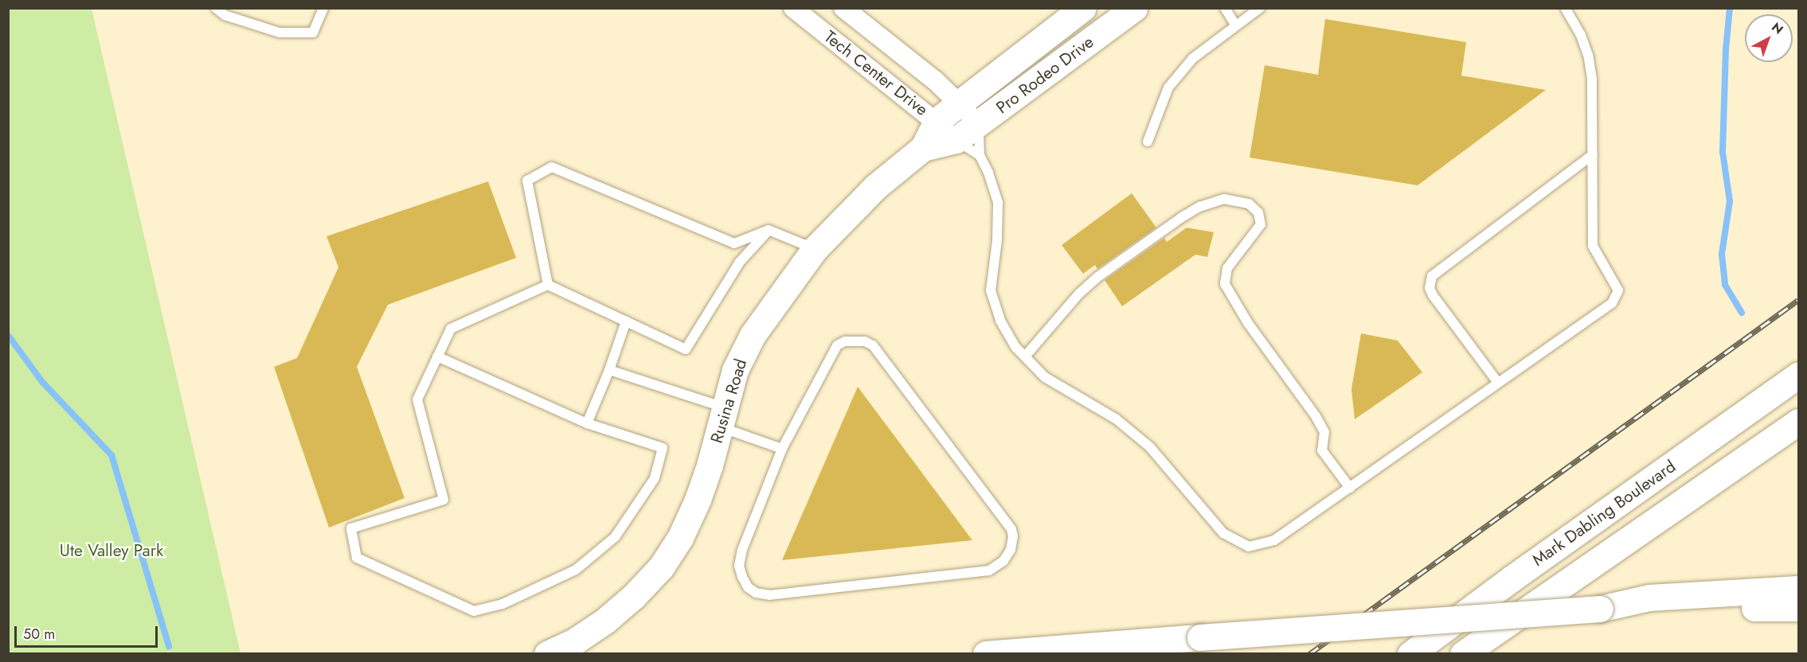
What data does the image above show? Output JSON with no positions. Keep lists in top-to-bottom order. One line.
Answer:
{"streets":{"main road":["Pro Rodeo Drive","Rusina Road","Mark Dabling Boulevard"],"street":["Tech Center Drive"]},"crossings":[["Tech Center Drive","Pro Rodeo Drive"],["Tech Center Drive","Rusina Road"],["Pro Rodeo Drive","Rusina Road"]],"parks":["Ute Valley Park"],"scale_bar":"50 m","north":"top right"}
